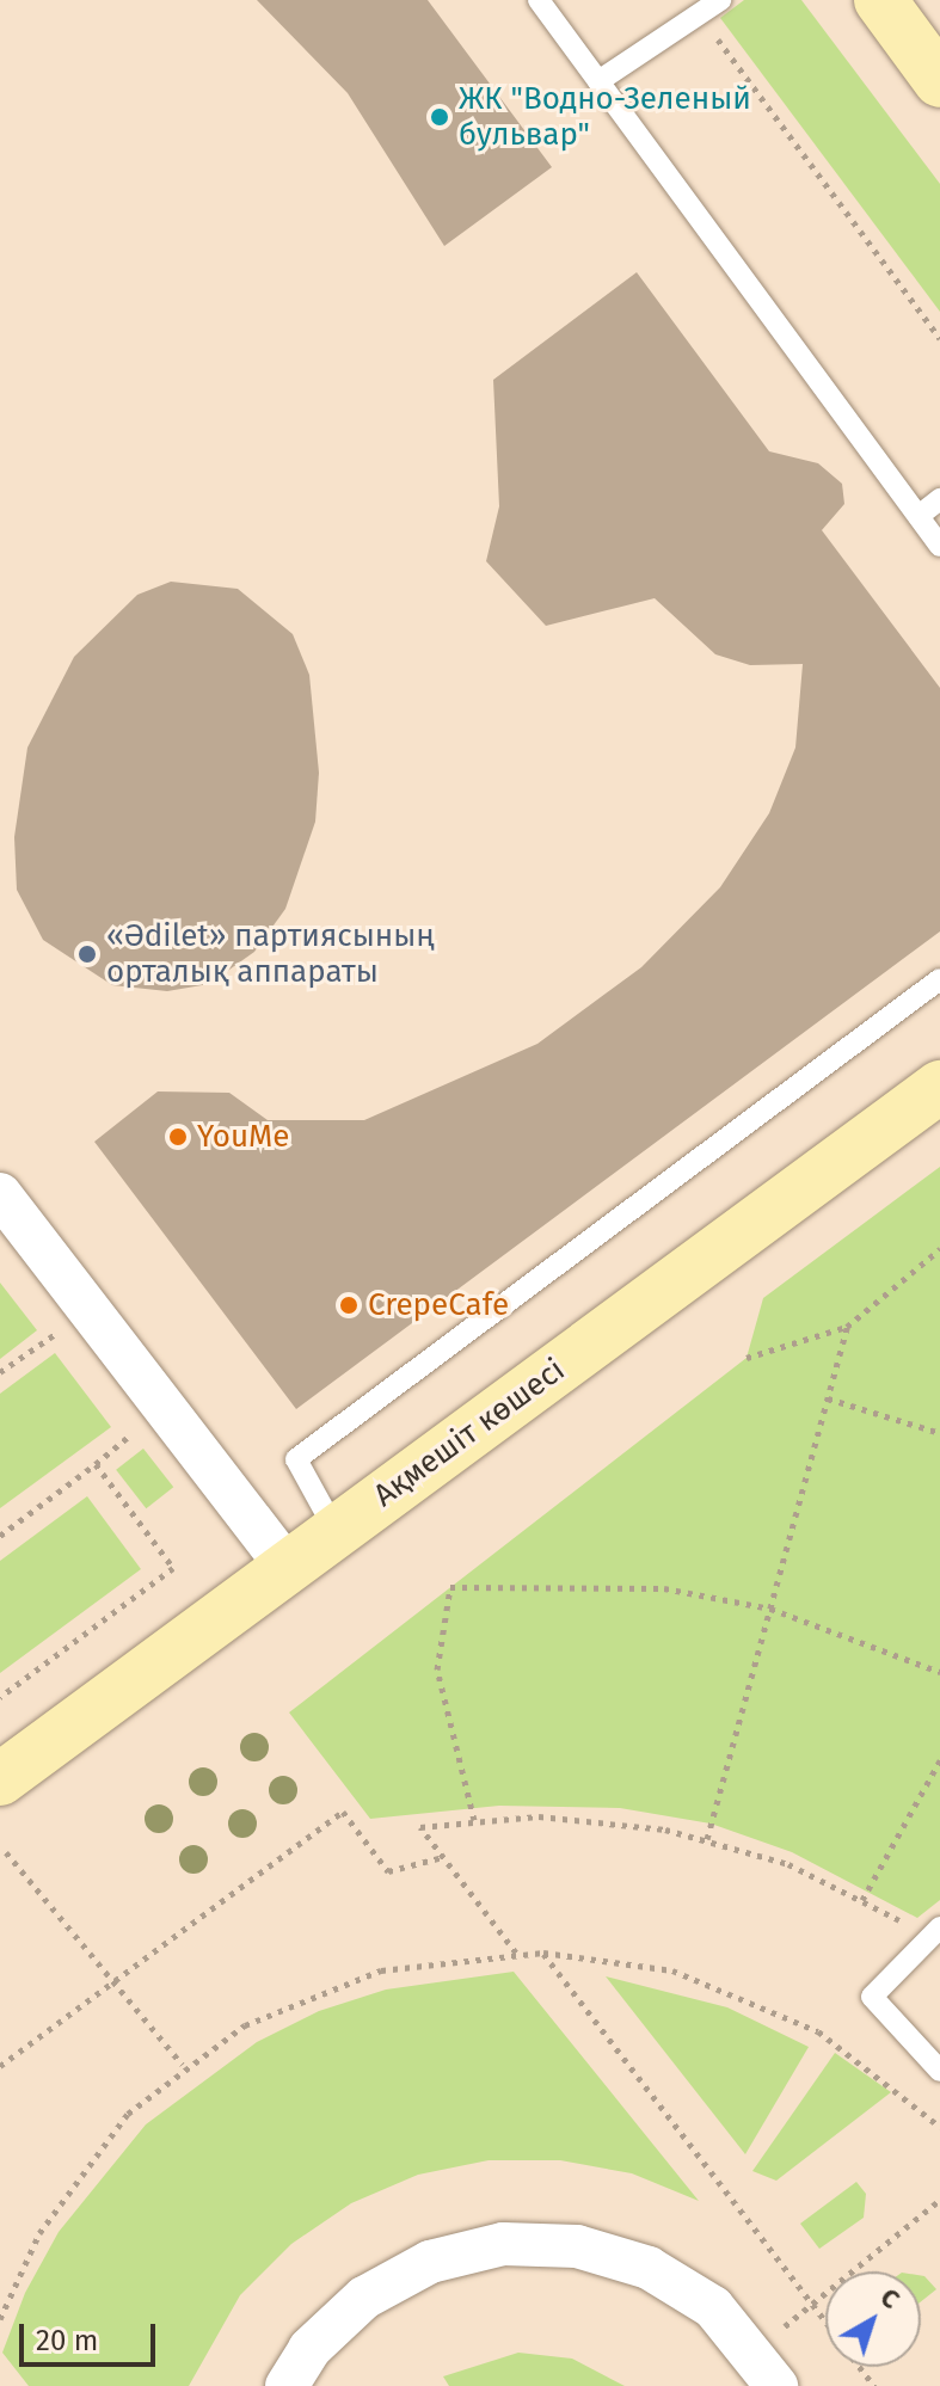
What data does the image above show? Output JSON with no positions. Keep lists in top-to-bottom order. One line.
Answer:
{"streets":{"main road":["Ақмешіт көшесі"]},"places":["ЖК \"Водно-Зеленый бульвар\"","«Әdilet» партиясының орталық аппараты","YouMe","CrepeCafe"],"scale_bar":"20 m","north":"top right"}
